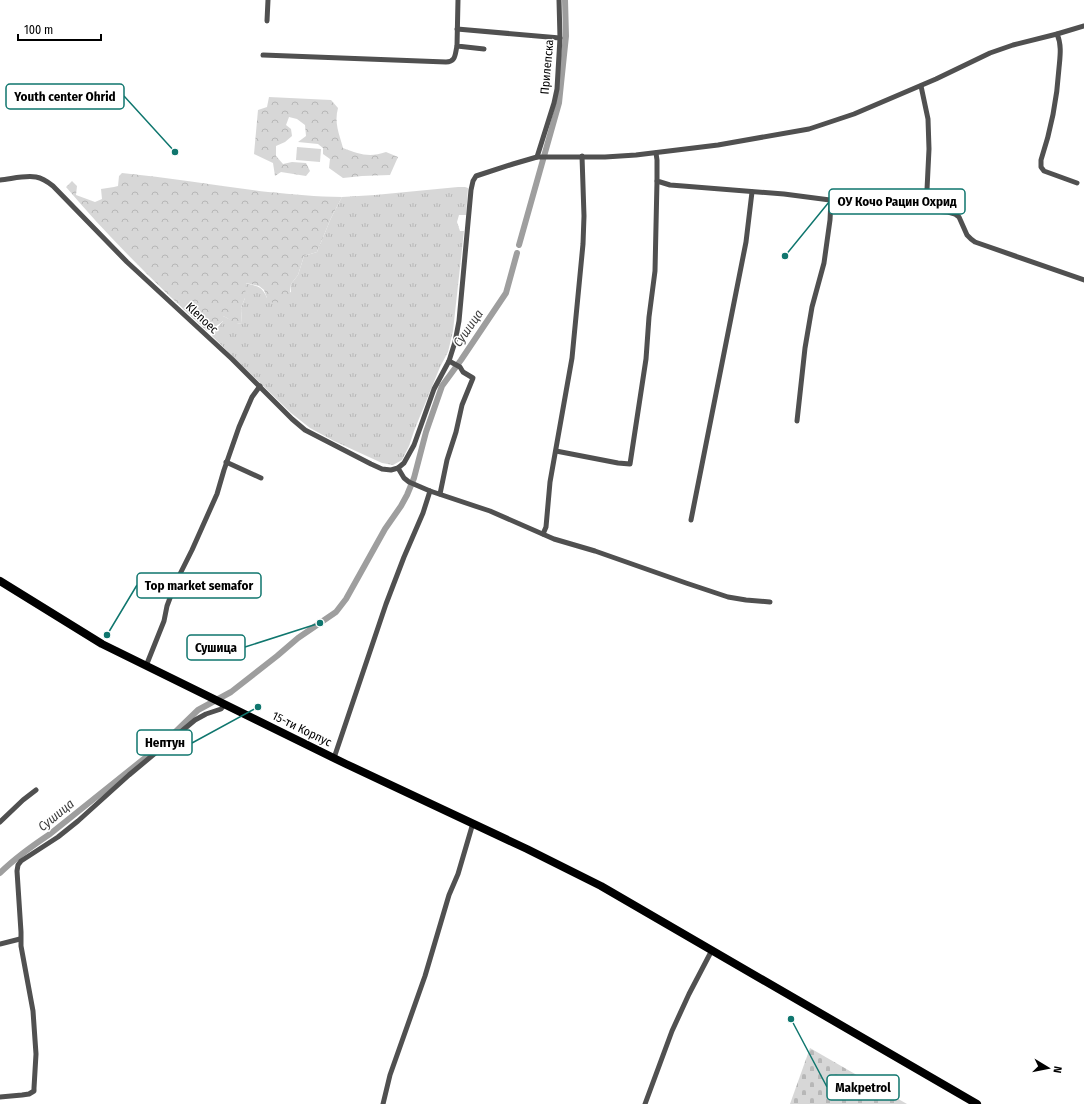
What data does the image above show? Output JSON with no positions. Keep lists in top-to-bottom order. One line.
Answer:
{"streets":{"main road":["15-ти Корпус"],"street":["Прилепска","Klenoec"]},"water":["Сушица"],"places":["Youth center Ohrid","ОУ Кочо Рацин Охрид","Сушица","Top market semafor","Нептун","Makpetrol"],"scale_bar":"100 m","north":"right"}
